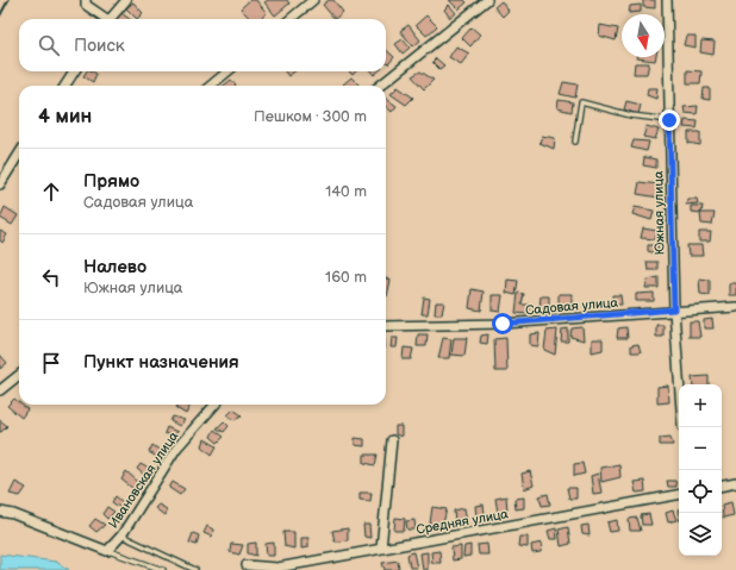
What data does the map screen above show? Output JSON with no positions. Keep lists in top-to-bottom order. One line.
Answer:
{"streets":{"street":["Южная улица","Садовая улица","Ивановская улица","Средняя улица"]},"crossings":[["Южная улица","Садовая улица"]],"north":"bottom","page":{"search":"Поиск","heading":["4 мин","Пешком · 300 m"],"list":[["Прямо","Садовая улица","140 m"],["Налево","Южная улица","160 m"],"Пункт назначения"],"map_buttons":["+","−"]}}
